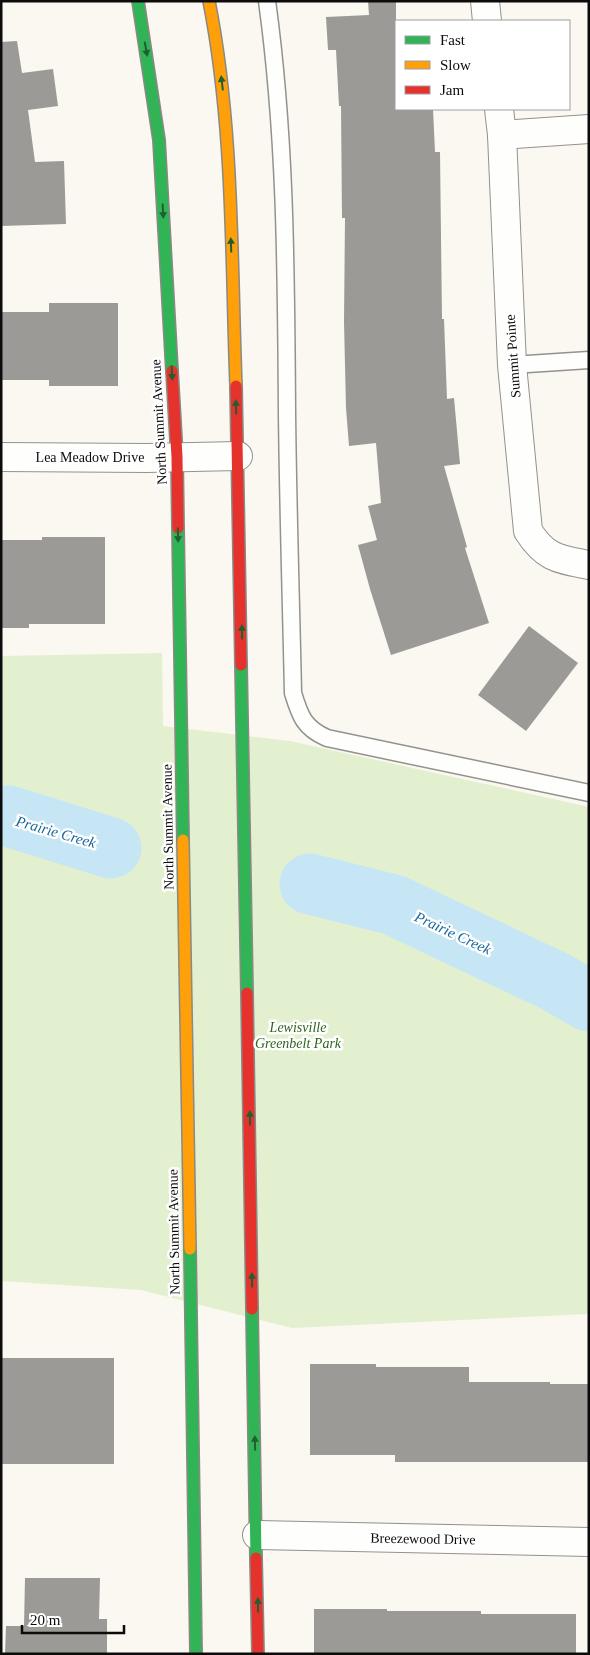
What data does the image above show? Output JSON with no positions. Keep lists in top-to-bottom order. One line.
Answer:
{"streets":{"main road":["North Summit Avenue"],"street":["Summit Pointe","Lea Meadow Drive","Breezewood Drive"]},"crossings":[["North Summit Avenue","Lea Meadow Drive"]],"water":["Prairie Creek"],"parks":["Lewisville Greenbelt Park"],"legend":["Fast","Slow","Jam"],"scale_bar":"20 m"}
